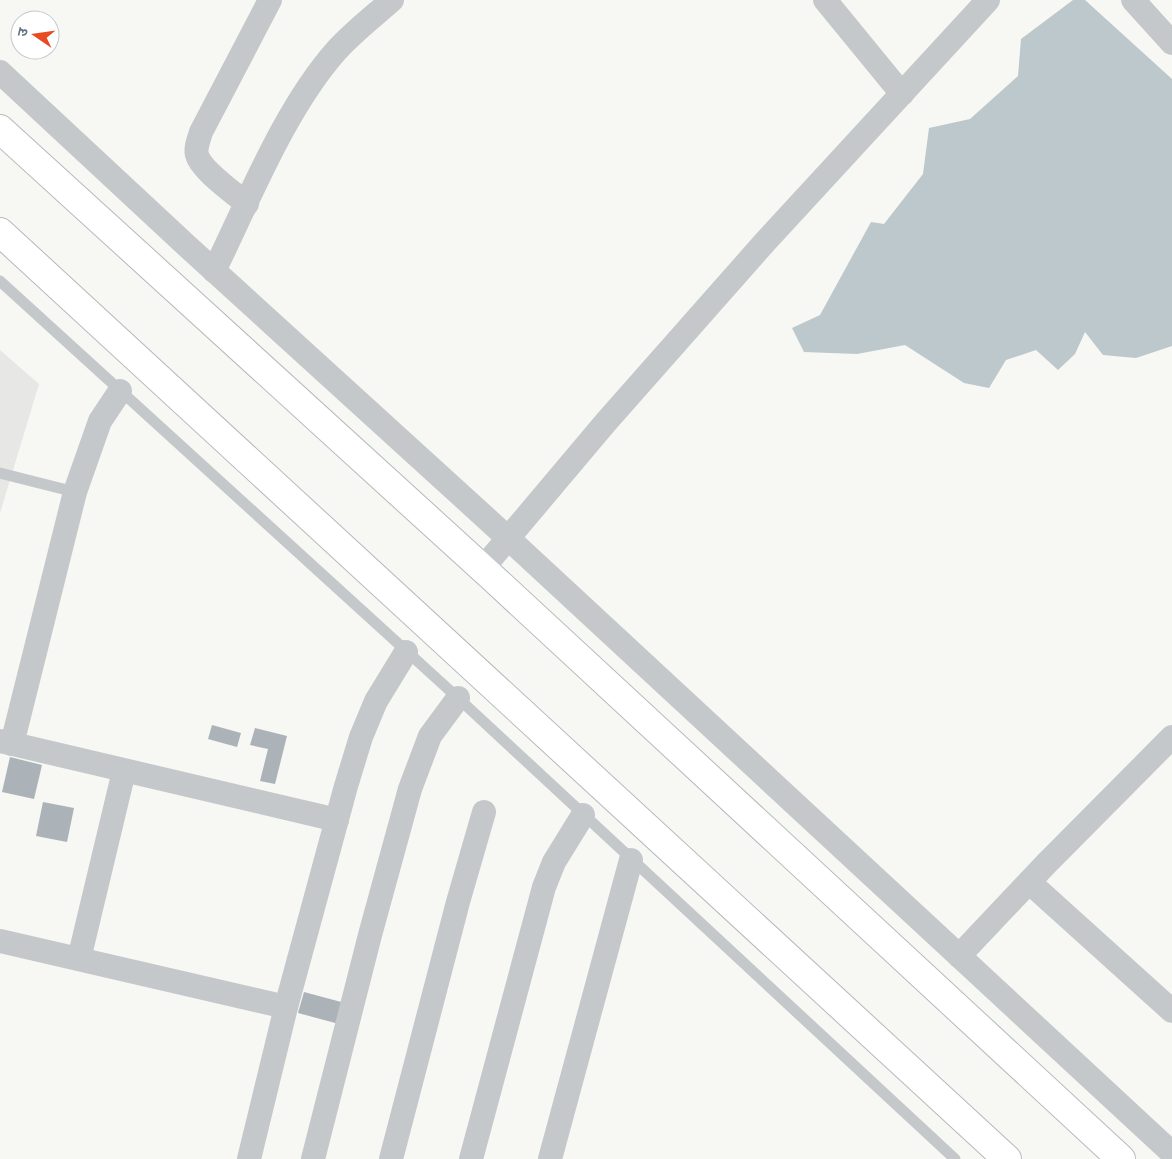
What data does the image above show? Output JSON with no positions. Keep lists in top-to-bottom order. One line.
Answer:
{"north":"left"}
